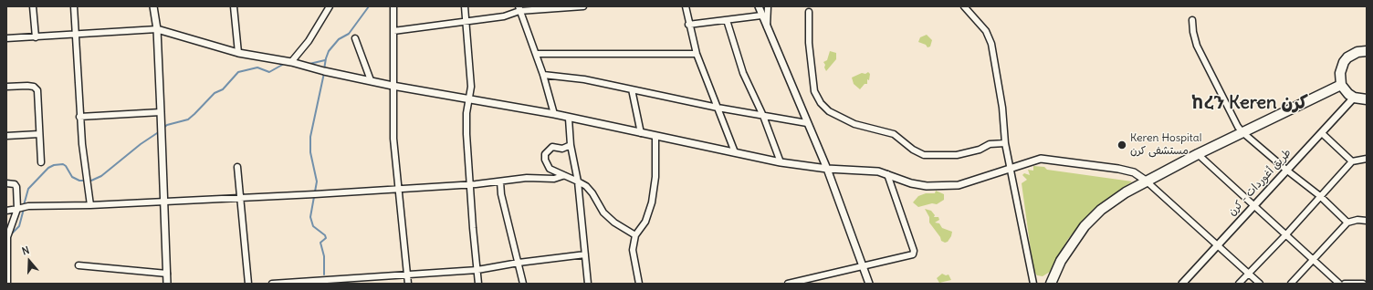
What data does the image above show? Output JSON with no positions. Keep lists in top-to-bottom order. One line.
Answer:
{"streets":{"street":["طريق أغوردات - كرن"]},"districts":["ከረን Keren كرن"],"places":["Keren Hospital مستشفى كرن"],"north":"top"}
